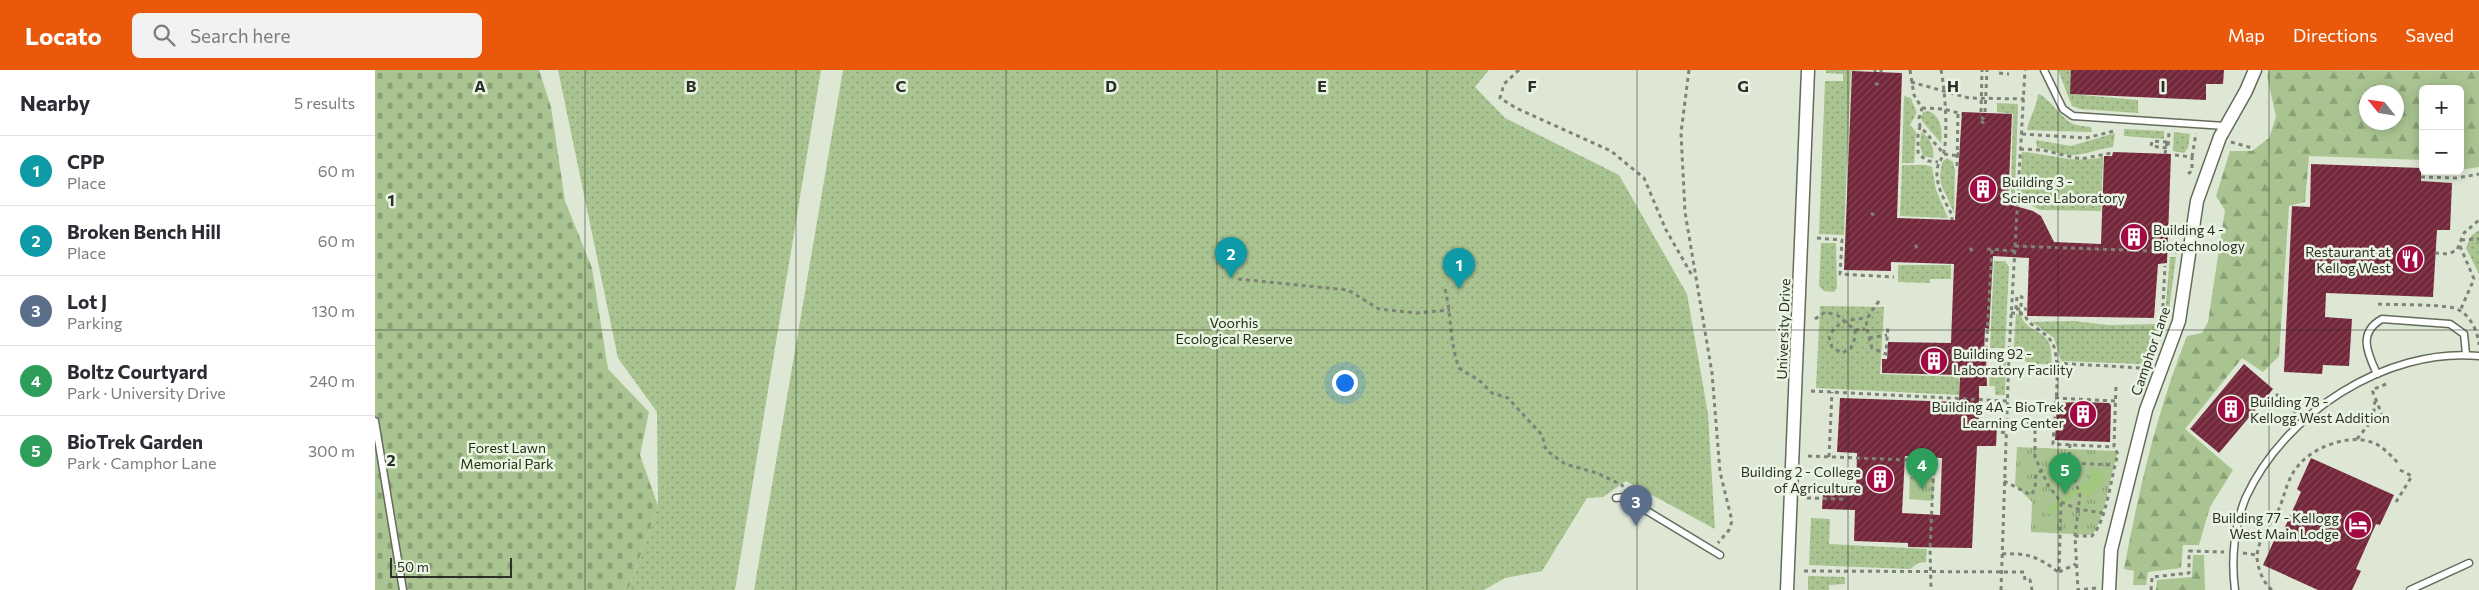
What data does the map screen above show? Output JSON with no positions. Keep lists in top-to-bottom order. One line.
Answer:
{"streets":{"street":["University Drive","Camphor Lane"]},"parks":["Voorhis Ecological Reserve","Forest Lawn Memorial Park"],"places":{"building":["Building 3 - Science Laboratory","Building 4 - Biotechnology","Building 92 - Laboratory Facility","Building 78 - Kellogg West Addition","Building 4A - BioTrek Learning Center","Building 2 - College of Agriculture"],"restaurant":["Restaurant at Kellog West"],"hotel":["Building 77 - Kellogg West Main Lodge"]},"scale_bar":"50 m","north":"top left","page":{"header":"Locato","search":"Search here","nav":["Map","Directions","Saved"],"heading":["Nearby","5 results"],"map_buttons":["+","−"],"list":[{"mark":"1","name":"CPP","note":"Place","value":"60 m"},{"mark":"2","name":"Broken Bench Hill","note":"Place","value":"60 m"},{"mark":"3","name":"Lot J","note":"Parking","value":"130 m"},{"mark":"4","name":"Boltz Courtyard","note":"Park · University Drive","value":"240 m"},{"mark":"5","name":"BioTrek Garden","note":"Park · Camphor Lane","value":"300 m"}],"pins":["2","1","4","5","3"],"scale":"50 m"},"grid":{"columns":["A","B","C","D","E","F","G","H","I"],"rows":["1","2"]}}
